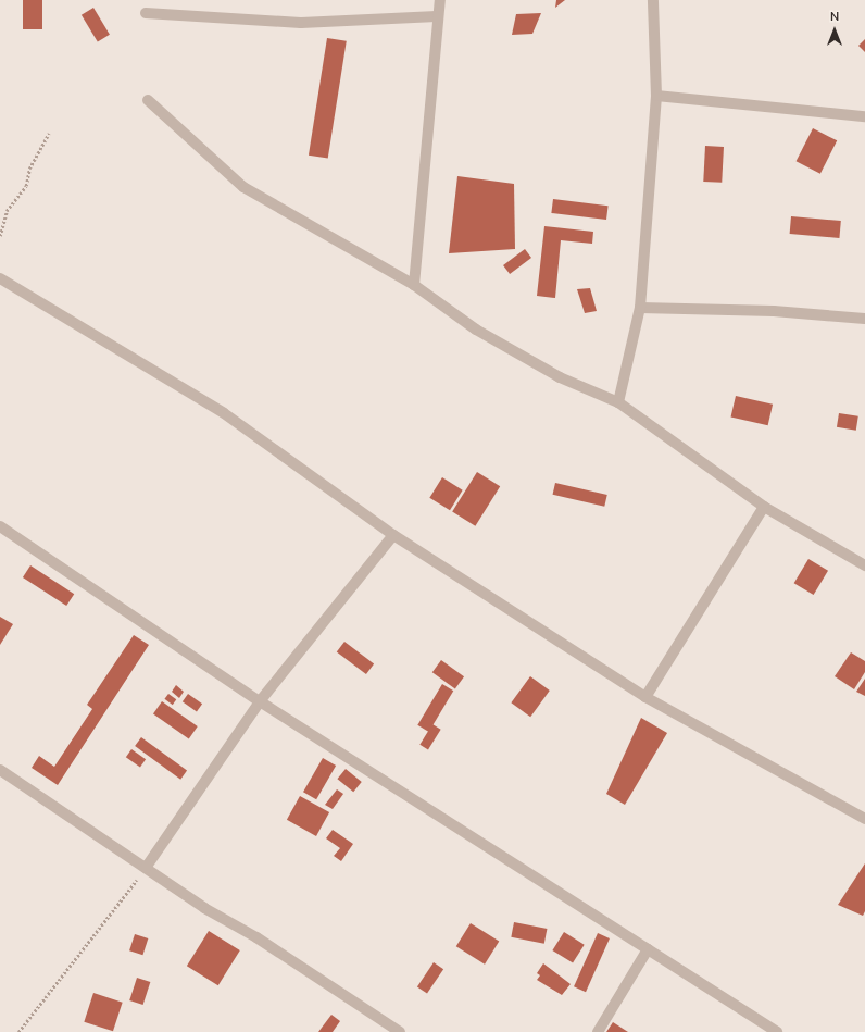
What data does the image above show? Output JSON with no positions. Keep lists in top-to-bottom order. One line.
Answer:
{"north":"top"}
